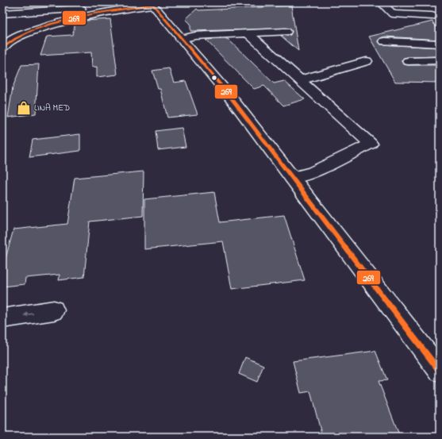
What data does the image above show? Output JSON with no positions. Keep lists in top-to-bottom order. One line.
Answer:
{"places":{"shop":["LINA MED"]},"lines":["transit line 269"]}
